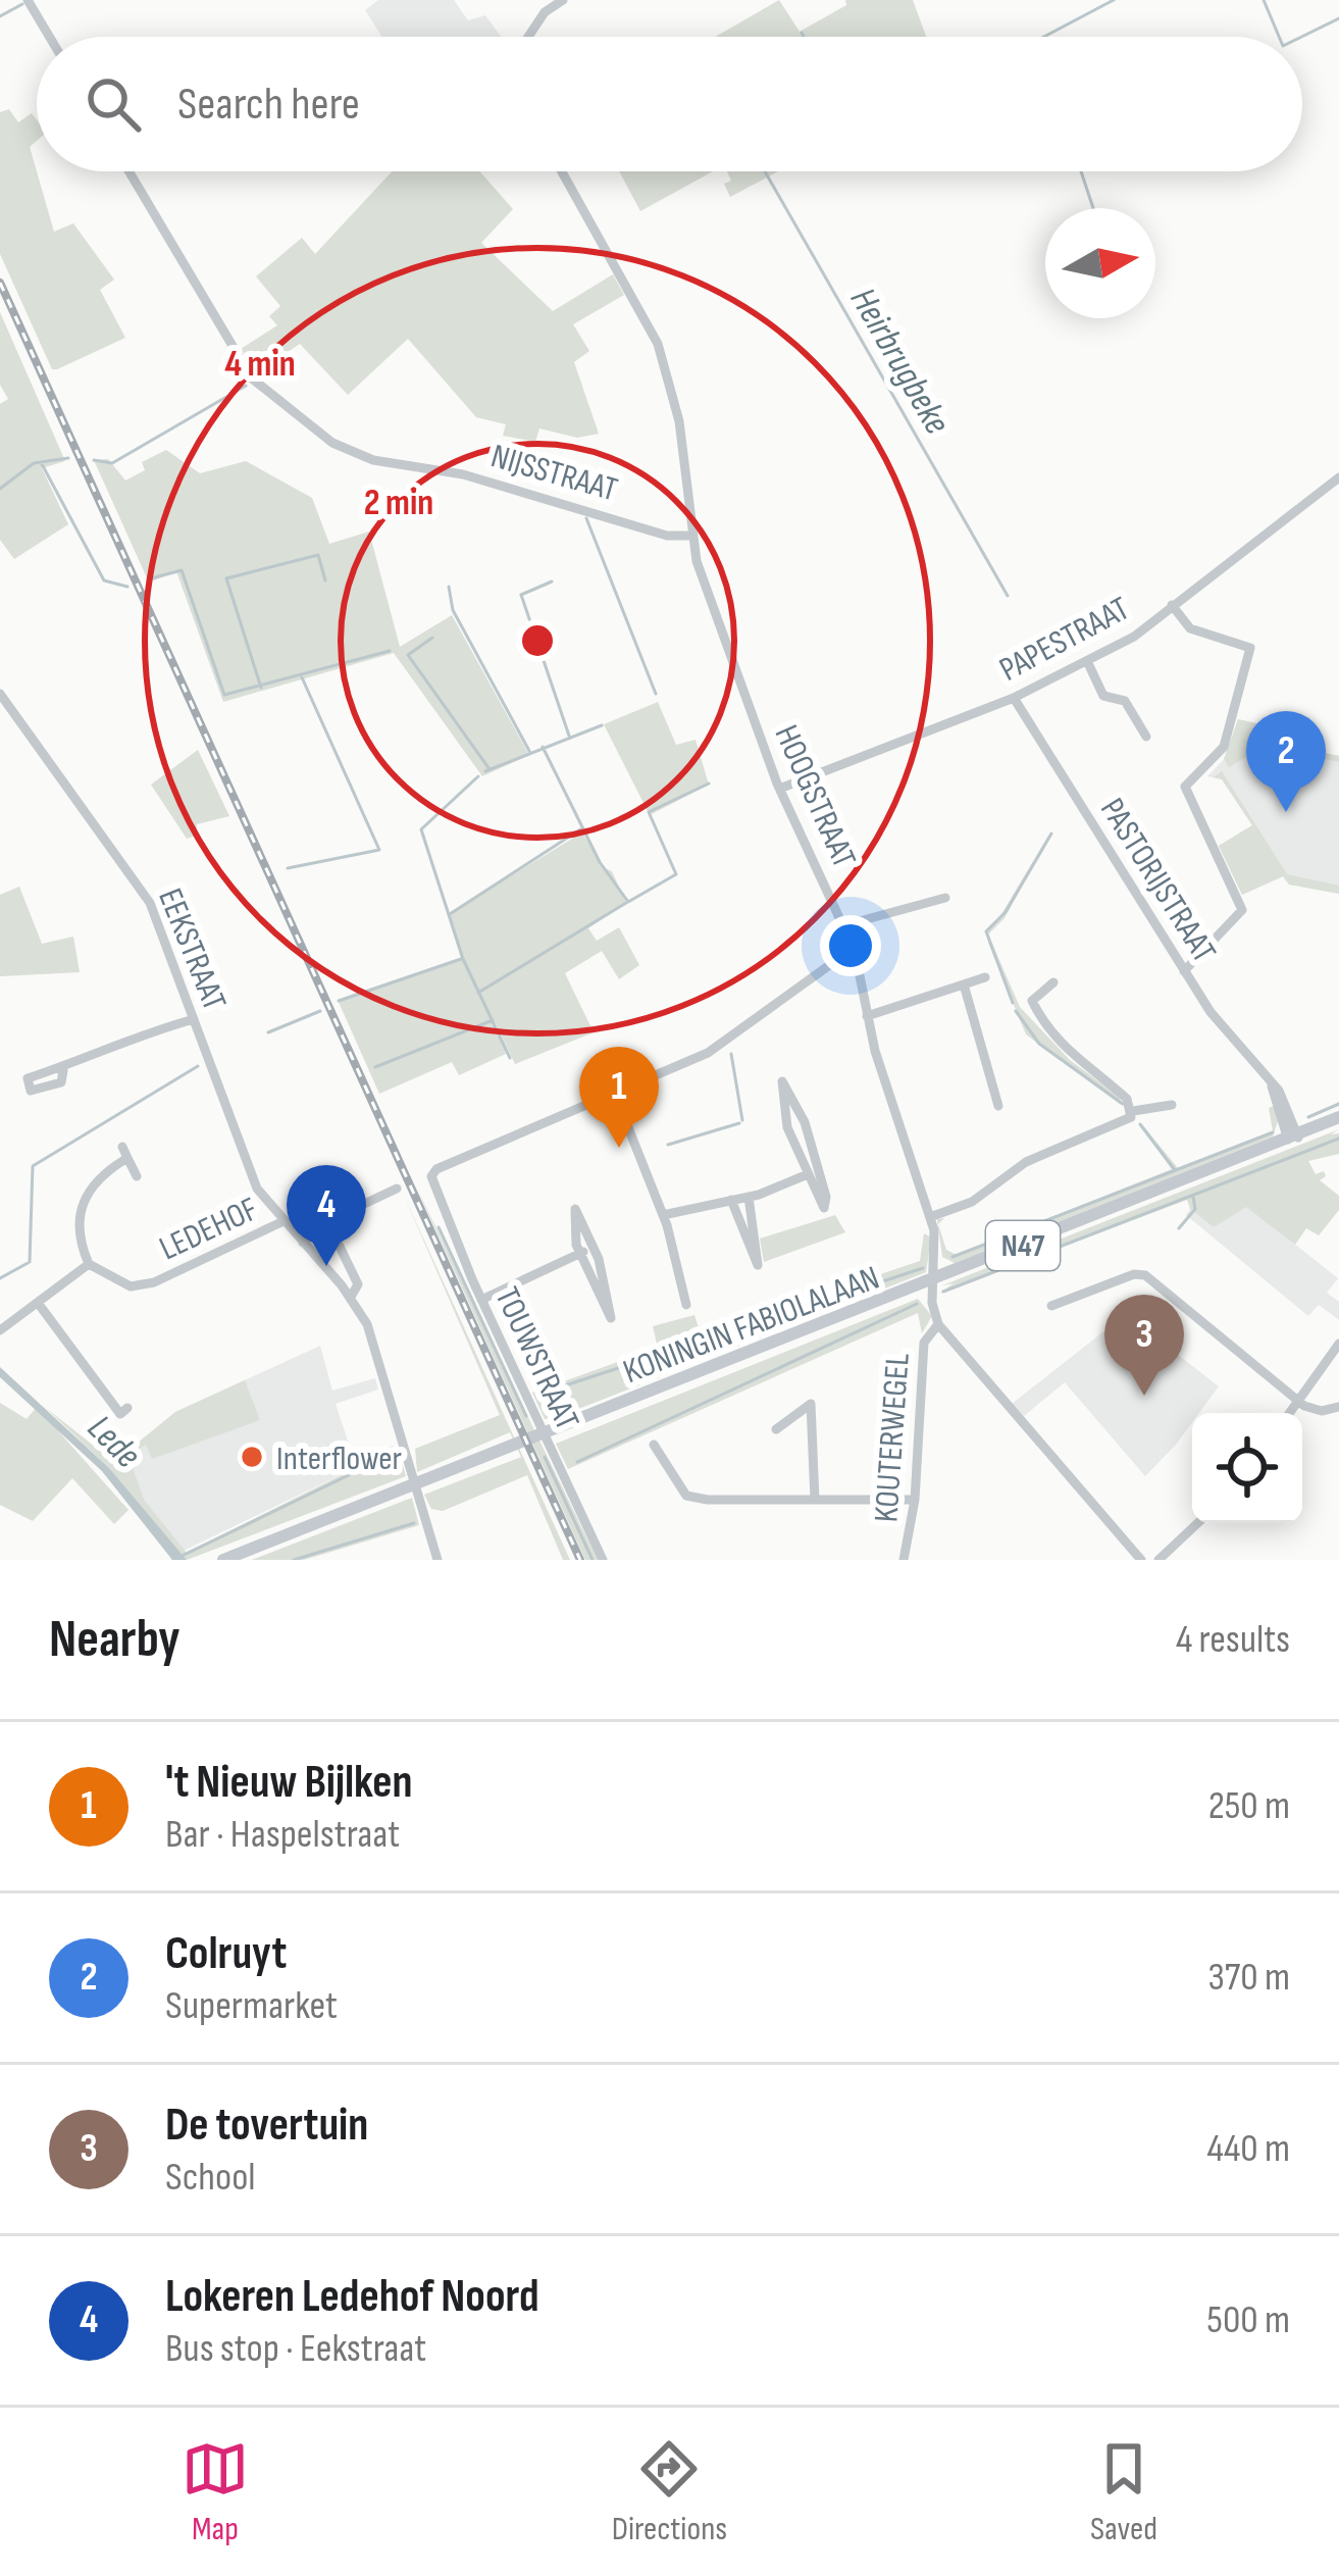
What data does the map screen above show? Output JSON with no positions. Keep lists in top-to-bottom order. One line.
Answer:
{"streets":{"main road":["N47","KONINGIN FABIOLALAAN"],"street":["NIJSSTRAAT","PAPESTRAAT","HOOGSTRAAT","PASTORIJSTRAAT","EEKSTRAAT","LEDEHOF","TOUWSTRAAT","KOUTERWEGEL"]},"crossings":[["NIJSSTRAAT","HOOGSTRAAT"],["PAPESTRAAT","HOOGSTRAAT"],["PAPESTRAAT","PASTORIJSTRAAT"],["HOOGSTRAAT","KONINGIN FABIOLALAAN"],["HOOGSTRAAT","KOUTERWEGEL"],["PASTORIJSTRAAT","KONINGIN FABIOLALAAN"],["EEKSTRAAT","LEDEHOF"]],"water":["Heirbrugbeke","Lede"],"places":["Interflower"],"north":"right","page":{"search":"Search here","pins":["2","1","4","3"],"heading":["Nearby","4 results"],"list":[{"mark":"1","name":"'t Nieuw Bijlken","note":"Bar · Haspelstraat","value":"250 m"},{"mark":"2","name":"Colruyt","note":"Supermarket","value":"370 m"},{"mark":"3","name":"De tovertuin","note":"School","value":"440 m"},{"mark":"4","name":"Lokeren Ledehof Noord","note":"Bus stop · Eekstraat","value":"500 m"}],"nav":["Map","Directions","Saved"]},"rings":["4 min","2 min"]}
